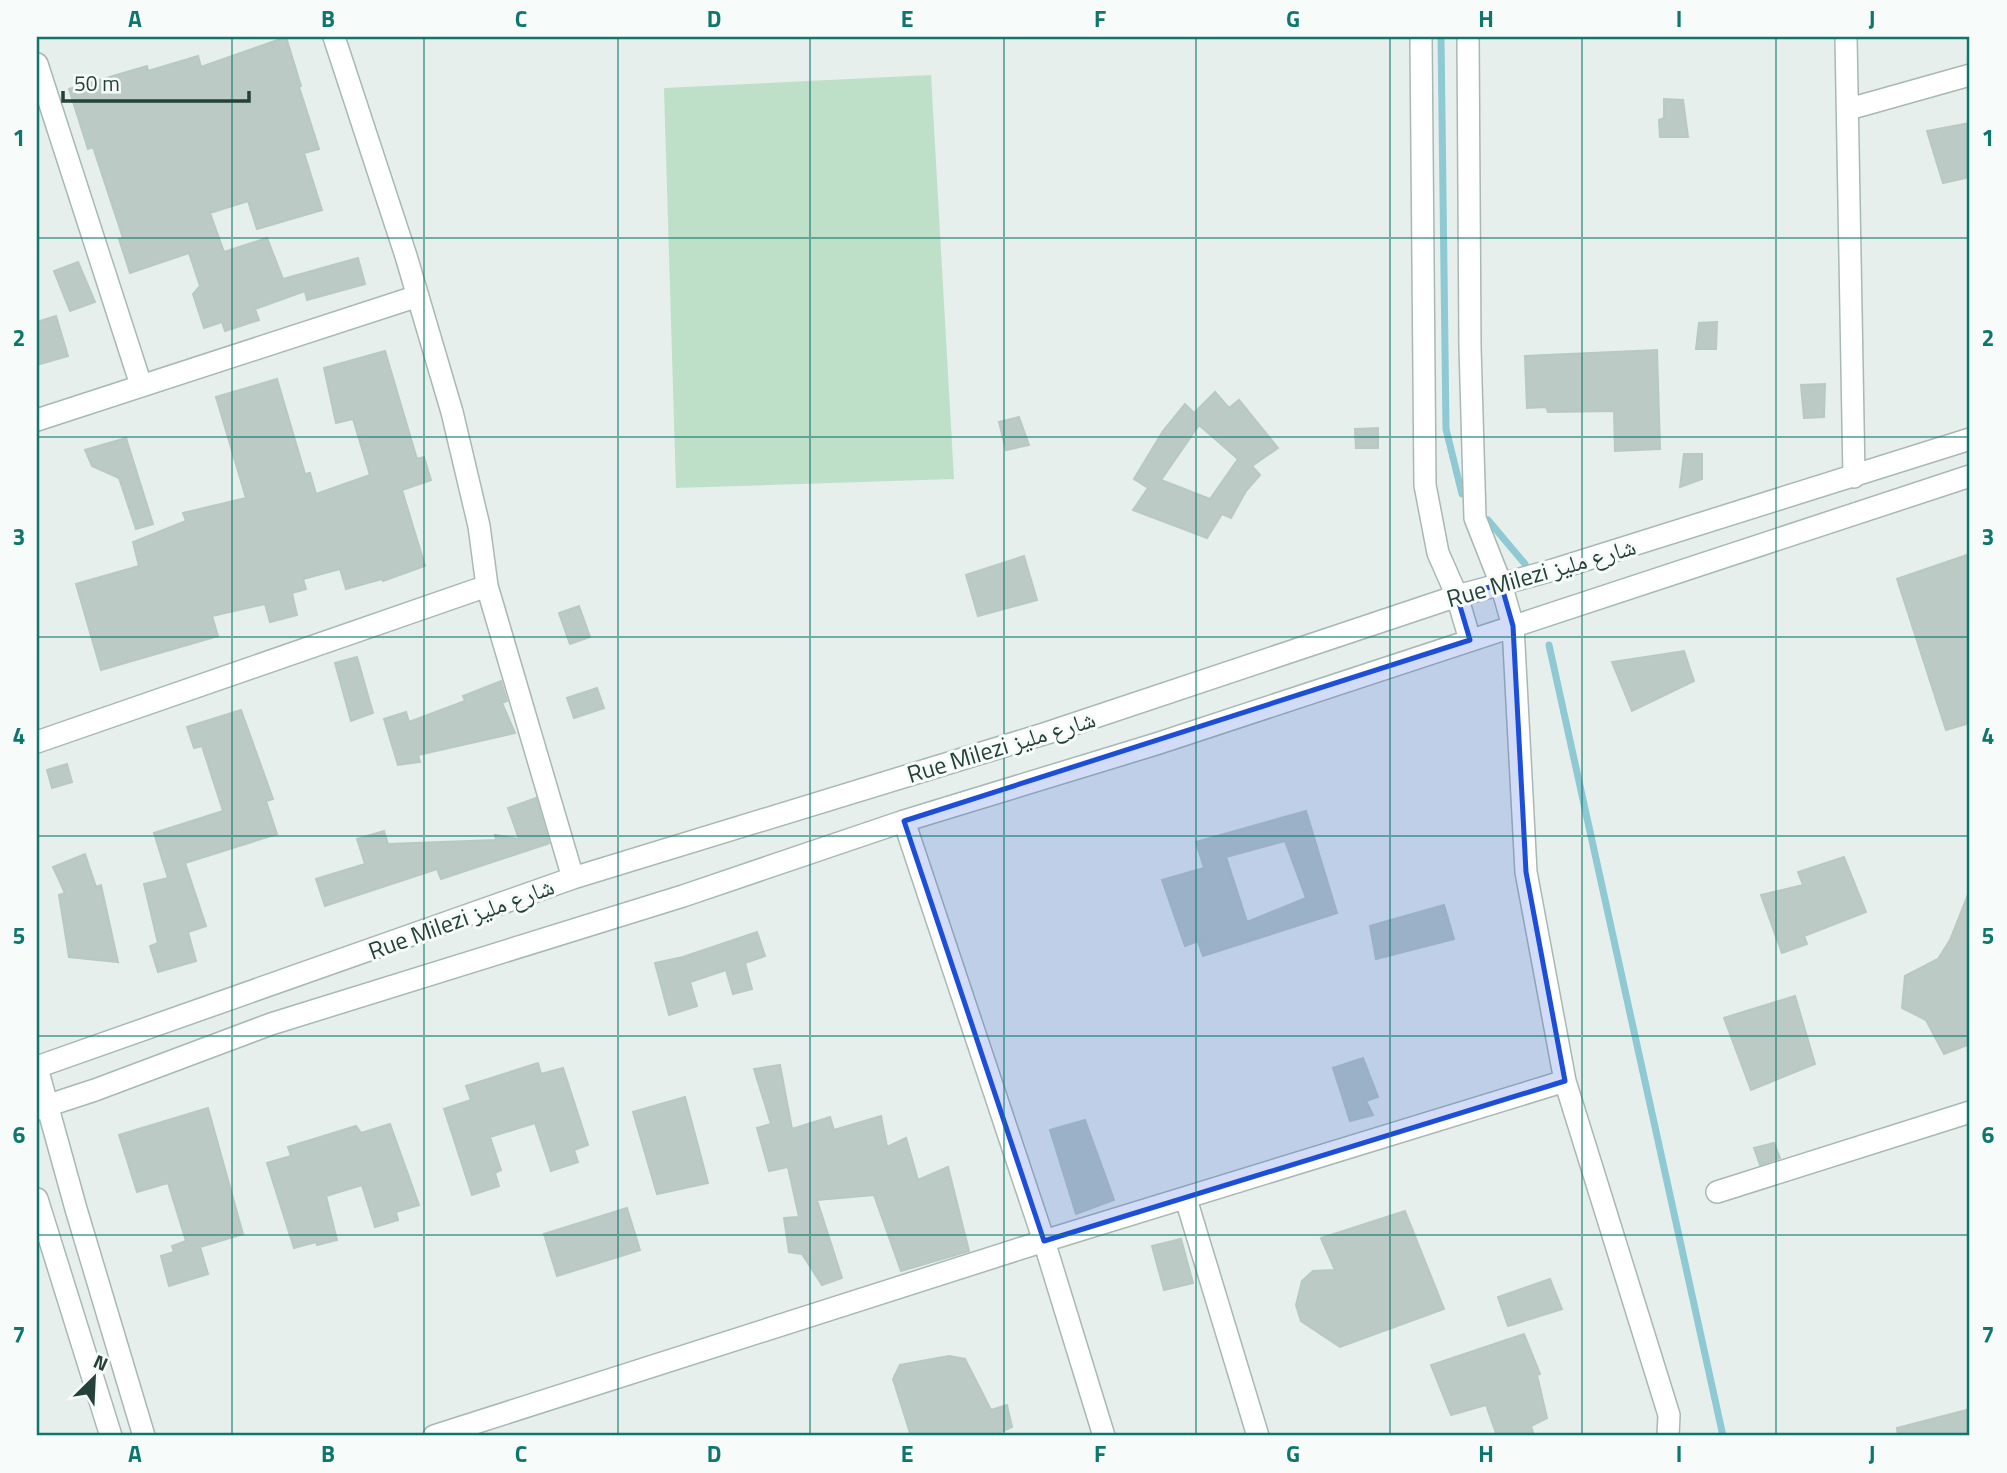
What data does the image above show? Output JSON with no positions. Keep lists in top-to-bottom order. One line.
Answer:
{"streets":{"street":["Rue Milezi شارع مليز"]},"scale_bar":"50 m","north":"top right","grid":{"columns":["A","B","C","D","E","F","G","H","I","J"],"rows":["1","2","3","4","5","6","7"]}}
